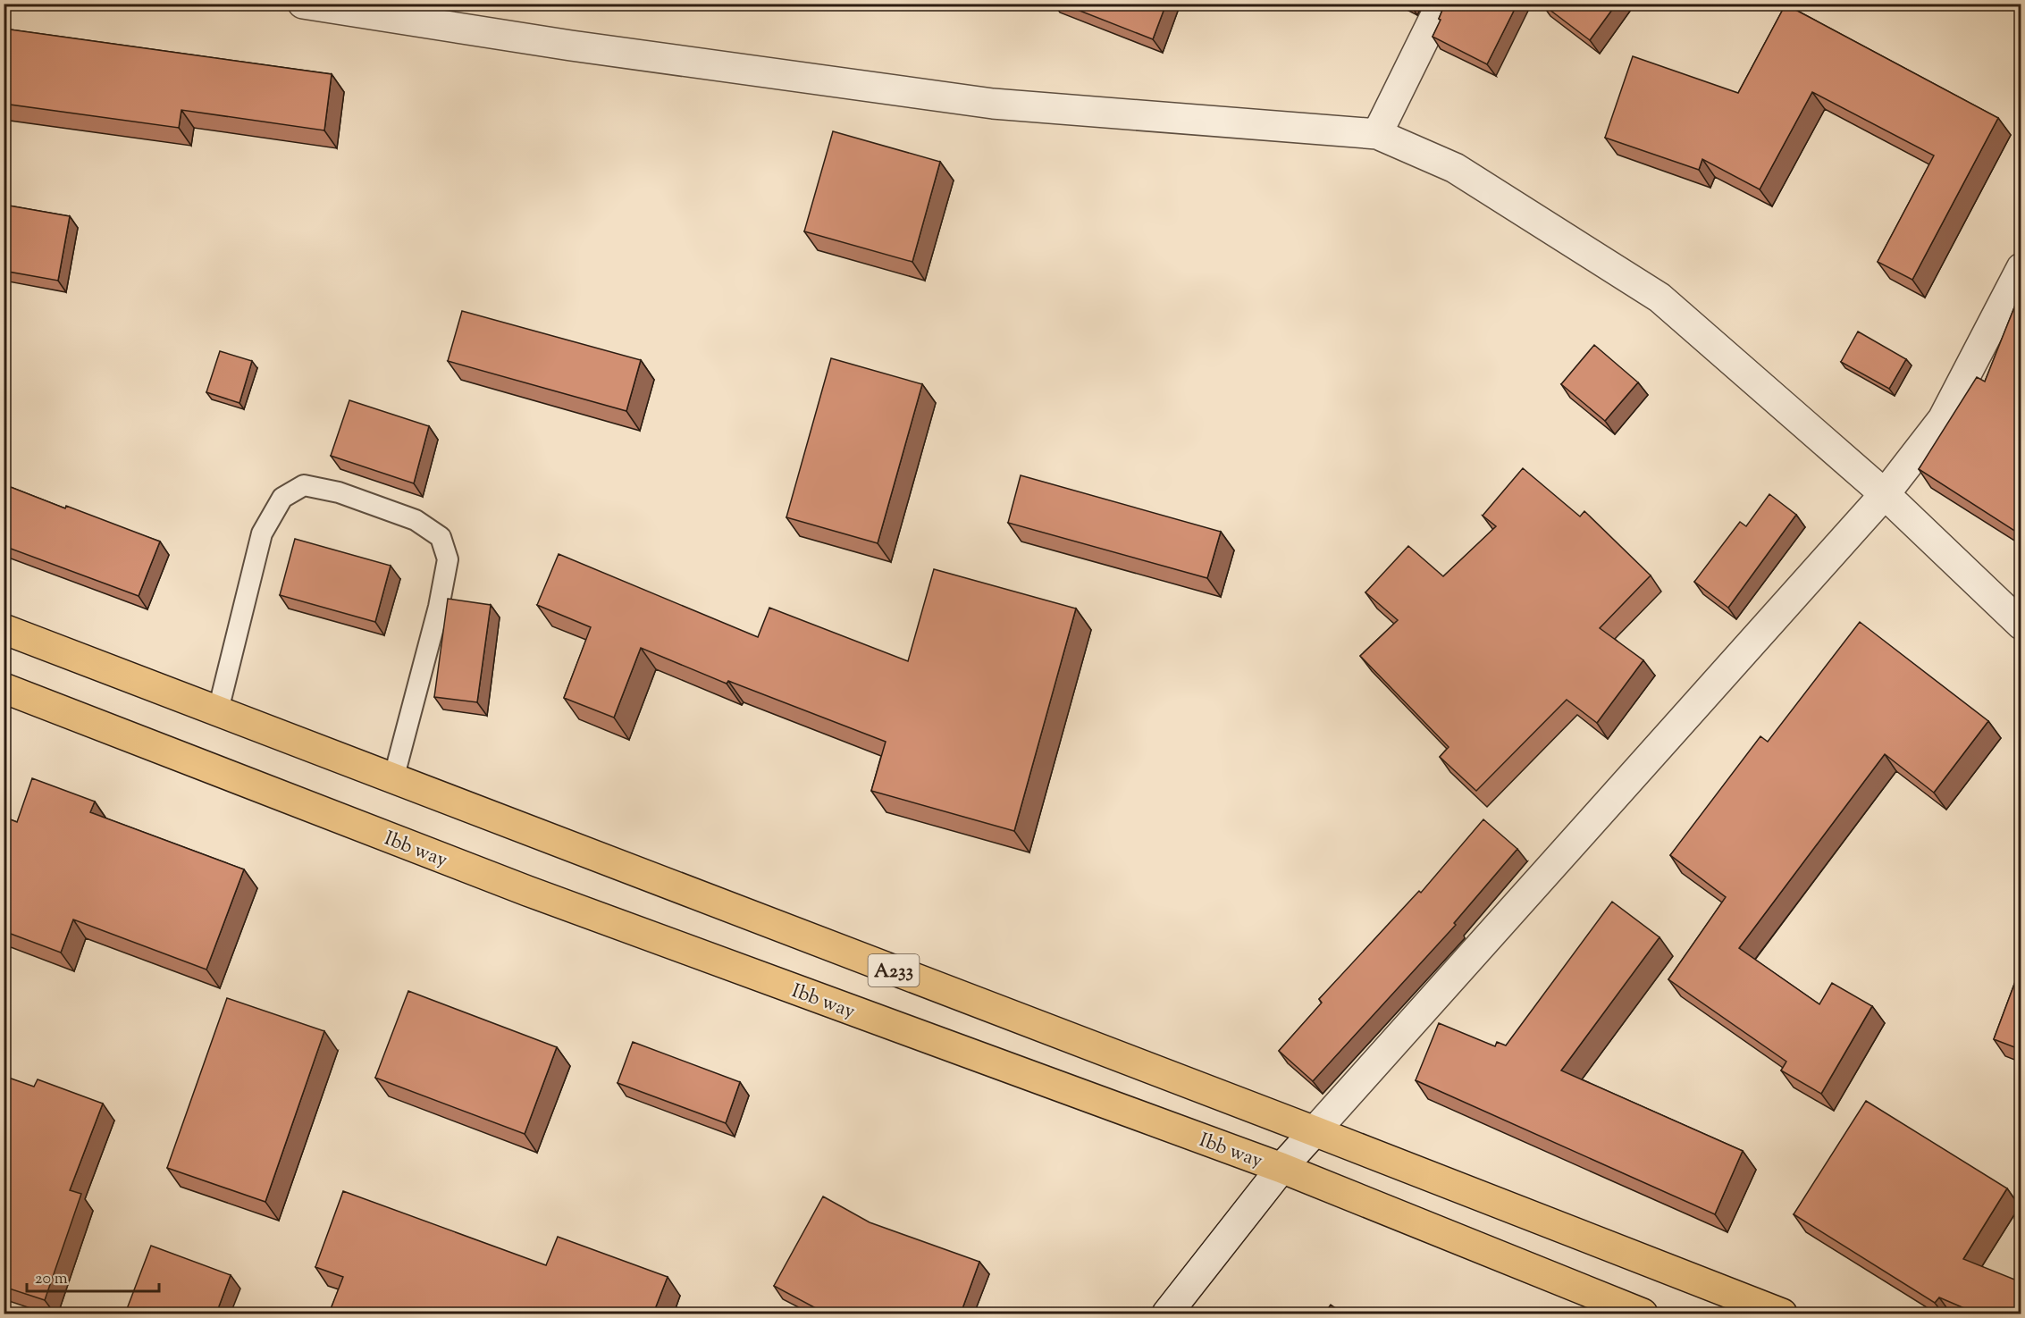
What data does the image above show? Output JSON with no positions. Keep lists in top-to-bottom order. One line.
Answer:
{"streets":{"highway":["Ibb way","A233"]},"scale_bar":"20 m"}
